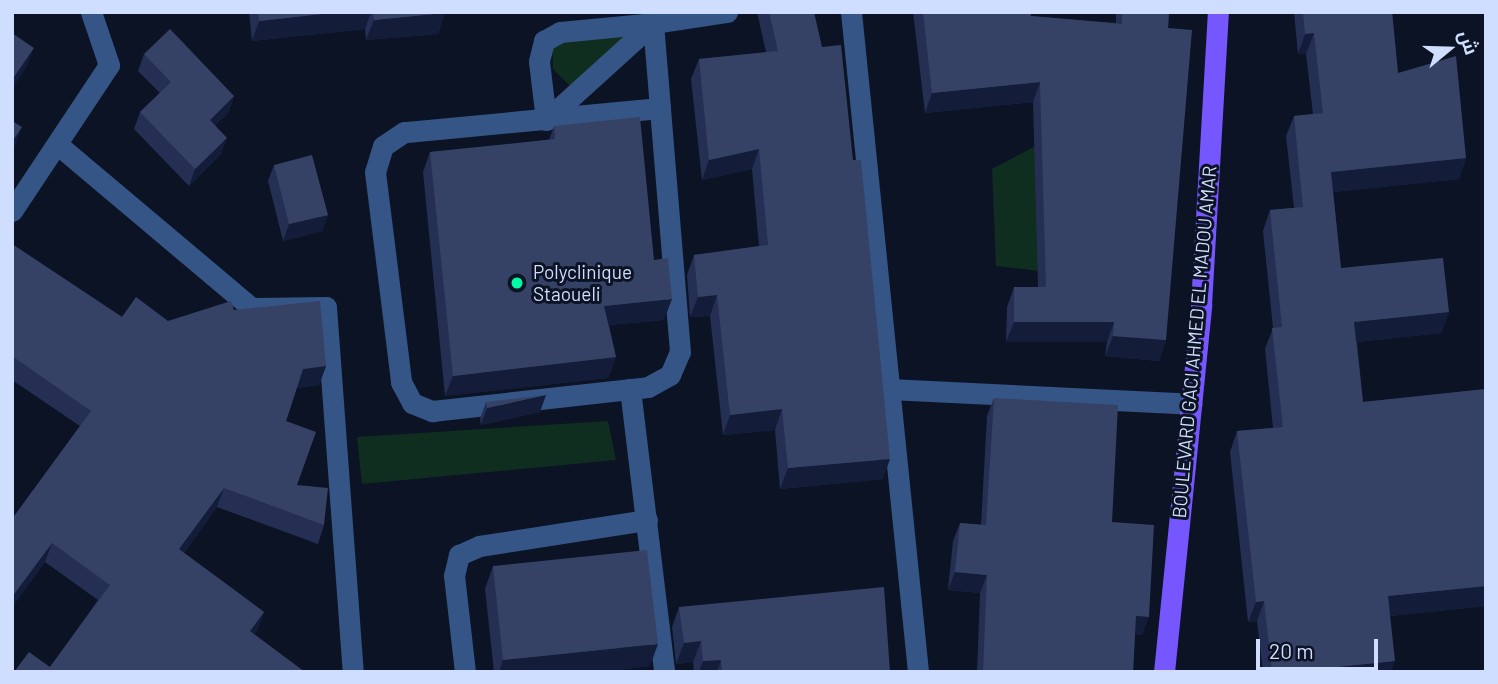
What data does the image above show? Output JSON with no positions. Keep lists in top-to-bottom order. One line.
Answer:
{"streets":{"main road":["BOULEVARD GACI AHMED EL MADOU AMAR"]},"places":["Polyclinique Staoueli"],"scale_bar":"20 m","north":"right"}
